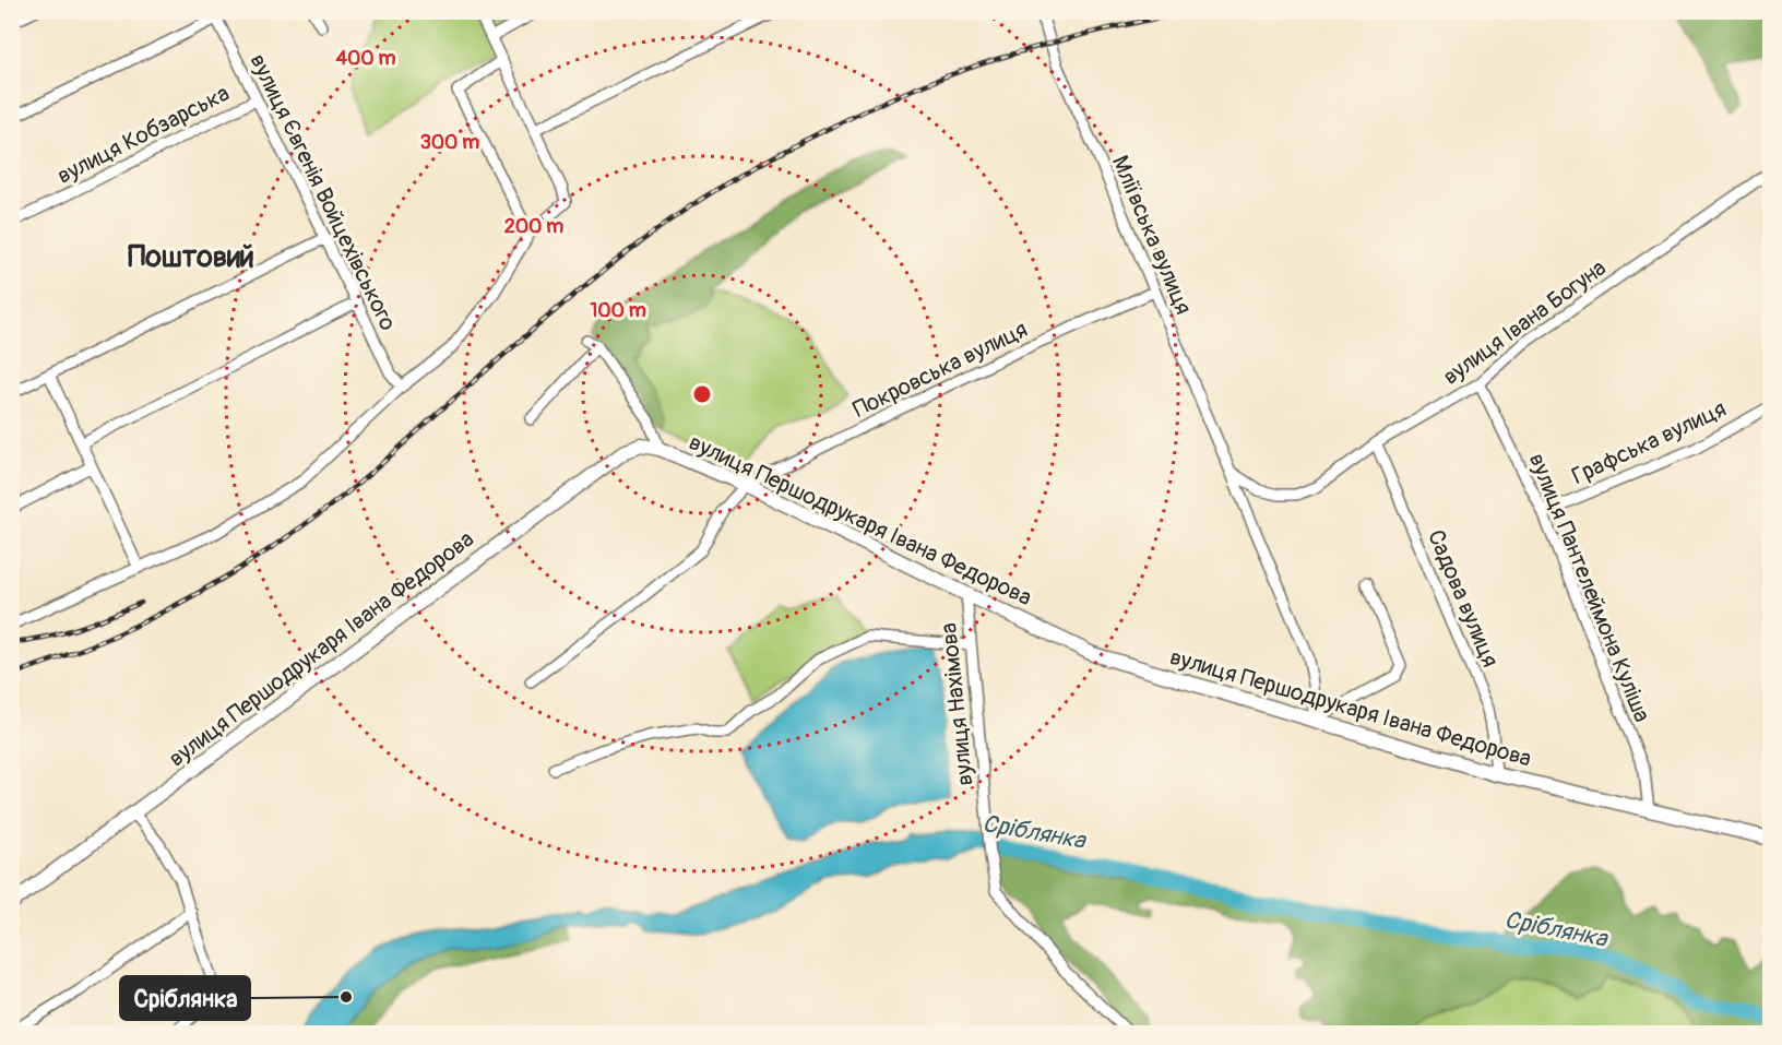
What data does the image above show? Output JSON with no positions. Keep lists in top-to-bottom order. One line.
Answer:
{"streets":{"street":["вулиця Кобзарська","вулиця Євгенія Войцехівського","Мліївська вулиця","вулиця Івана Богуна","Покровська вулиця","Графська вулиця","вулиця Першодрукаря Івана Федорова","вулиця Пантелеймона Куліша","Садова вулиця","вулиця Нахімова"]},"crossings":[["вулиця Кобзарська","вулиця Євгенія Войцехівського"],["Мліївська вулиця","вулиця Івана Богуна"],["Мліївська вулиця","Покровська вулиця"],["вулиця Івана Богуна","вулиця Пантелеймона Куліша"],["вулиця Івана Богуна","Садова вулиця"],["Покровська вулиця","вулиця Першодрукаря Івана Федорова"],["Графська вулиця","вулиця Пантелеймона Куліша"],["вулиця Першодрукаря Івана Федорова","вулиця Пантелеймона Куліша"],["вулиця Першодрукаря Івана Федорова","Садова вулиця"],["вулиця Першодрукаря Івана Федорова","вулиця Нахімова"]],"districts":["Поштовий"],"water":["Сріблянка"],"places":["Сріблянка"],"rings":["400 m","300 m","200 m","100 m"]}
